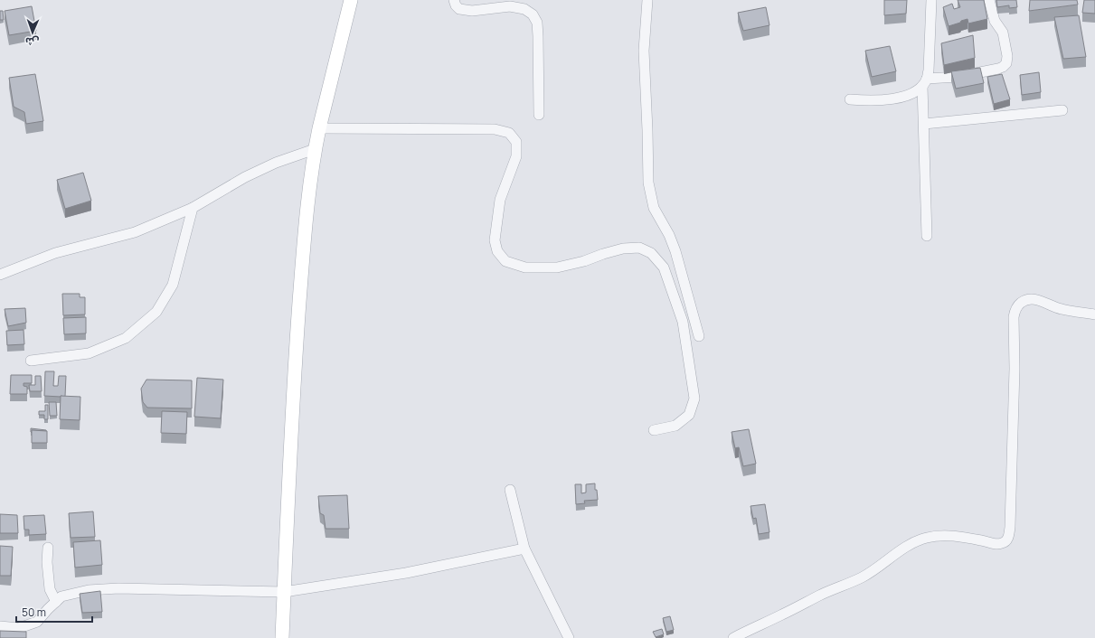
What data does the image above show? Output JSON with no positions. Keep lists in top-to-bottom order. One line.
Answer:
{"scale_bar":"50 m","north":"bottom"}
